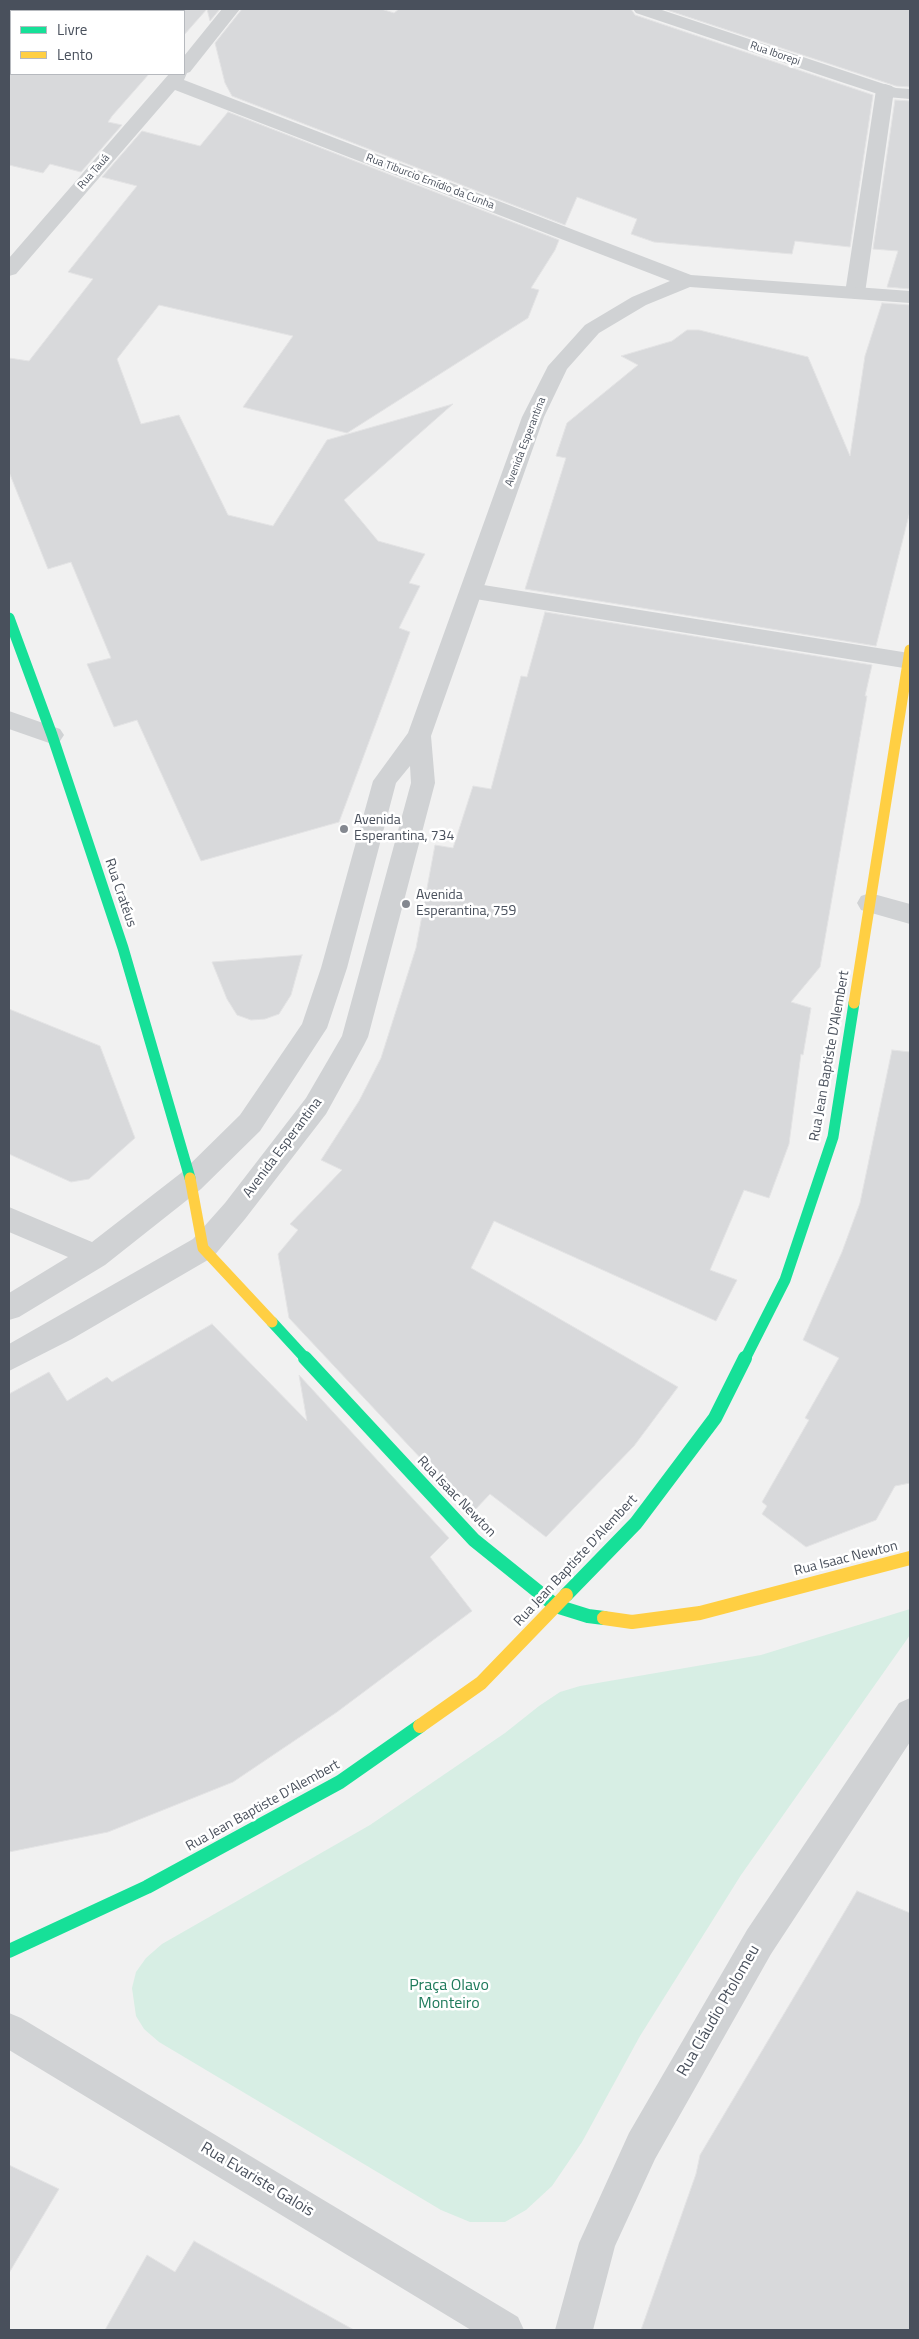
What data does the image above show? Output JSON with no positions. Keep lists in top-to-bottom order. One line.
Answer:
{"streets":{"street":["Rua Iborepi","Rua Tauá","Rua Tiburcio Emídio da Cunha","Avenida Esperantina","Rua Cratéus","Rua Jean Baptiste D'Alembert","Rua Isaac Newton","Rua Cláudio Ptolomeu","Rua Evariste Galois"]},"crossings":[["Rua Tauá","Rua Tiburcio Emídio da Cunha"],["Rua Tiburcio Emídio da Cunha","Avenida Esperantina"],["Avenida Esperantina","Rua Cratéus"],["Avenida Esperantina","Rua Isaac Newton"],["Rua Jean Baptiste D'Alembert","Rua Isaac Newton"]],"parks":["Praça Olavo Monteiro"],"places":["Avenida Esperantina, 734","Avenida Esperantina, 759"],"legend":["Livre","Lento"]}
